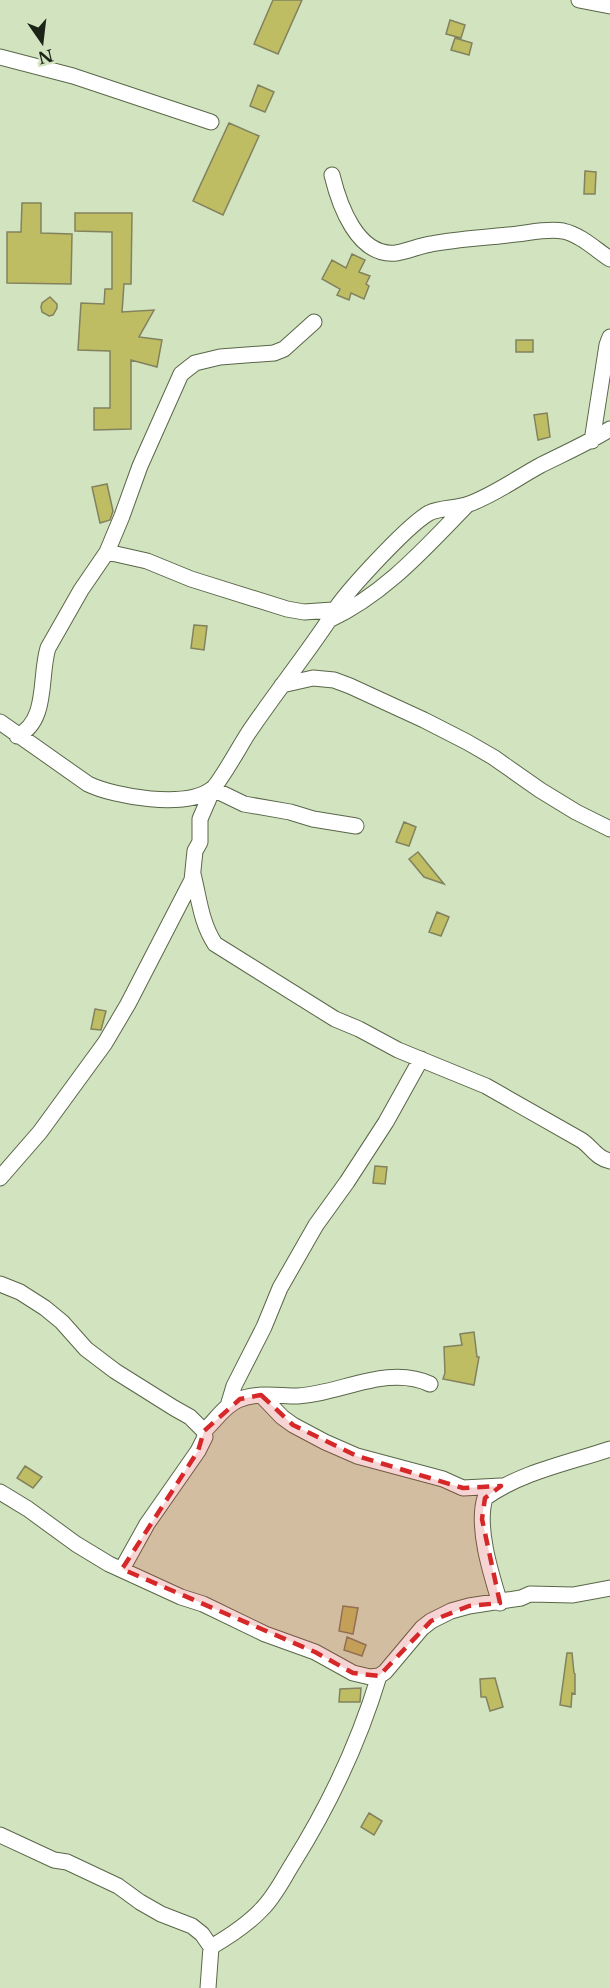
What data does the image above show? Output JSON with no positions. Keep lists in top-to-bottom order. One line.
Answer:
{"north":"bottom"}
